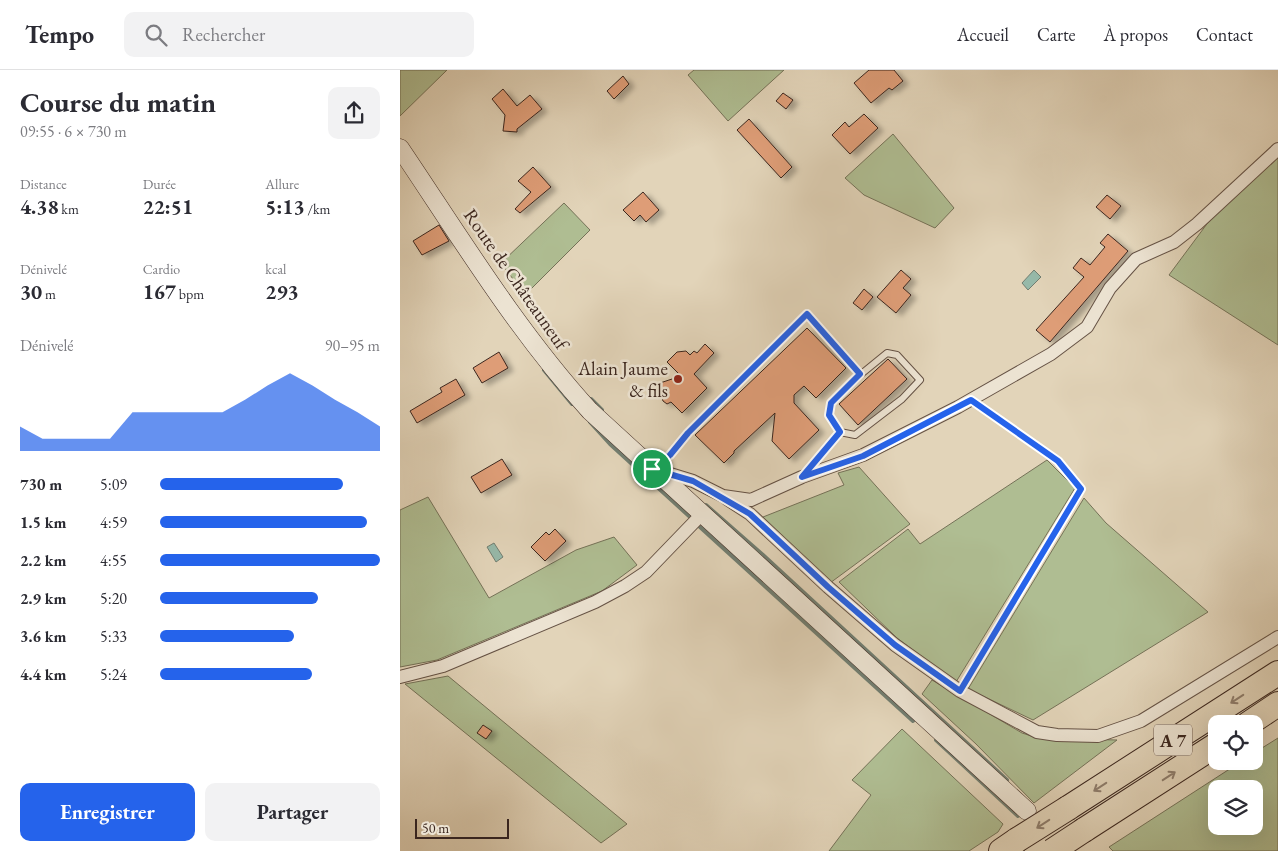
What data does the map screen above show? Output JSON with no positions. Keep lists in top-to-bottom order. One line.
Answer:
{"streets":{"highway":["A 7"],"main road":["Route de Châteauneuf"]},"places":["Alain Jaume & fils"],"scale_bar":"50 m","page":{"header":"Tempo","search":"Rechercher","nav":["Accueil","Carte","À propos","Contact"],"heading":["Course du matin","09:55 · 6 × 730 m"],"stats":[["Distance","4.38 km"],["Durée","22:51"],["Allure","5:13 /km"],["Dénivelé","30 m"],["Cardio","167 bpm"],["kcal","293"]],"chart":["Dénivelé","90–95 m"],"list":[{"name":"730 m","note":"5:09"},{"name":"1.5 km","note":"4:59"},{"name":"2.2 km","note":"4:55"},{"name":"2.9 km","note":"5:20"},{"name":"3.6 km","note":"5:33"},{"name":"4.4 km","note":"5:24"}],"buttons":["Enregistrer","Partager"],"scale":"50 m"}}
